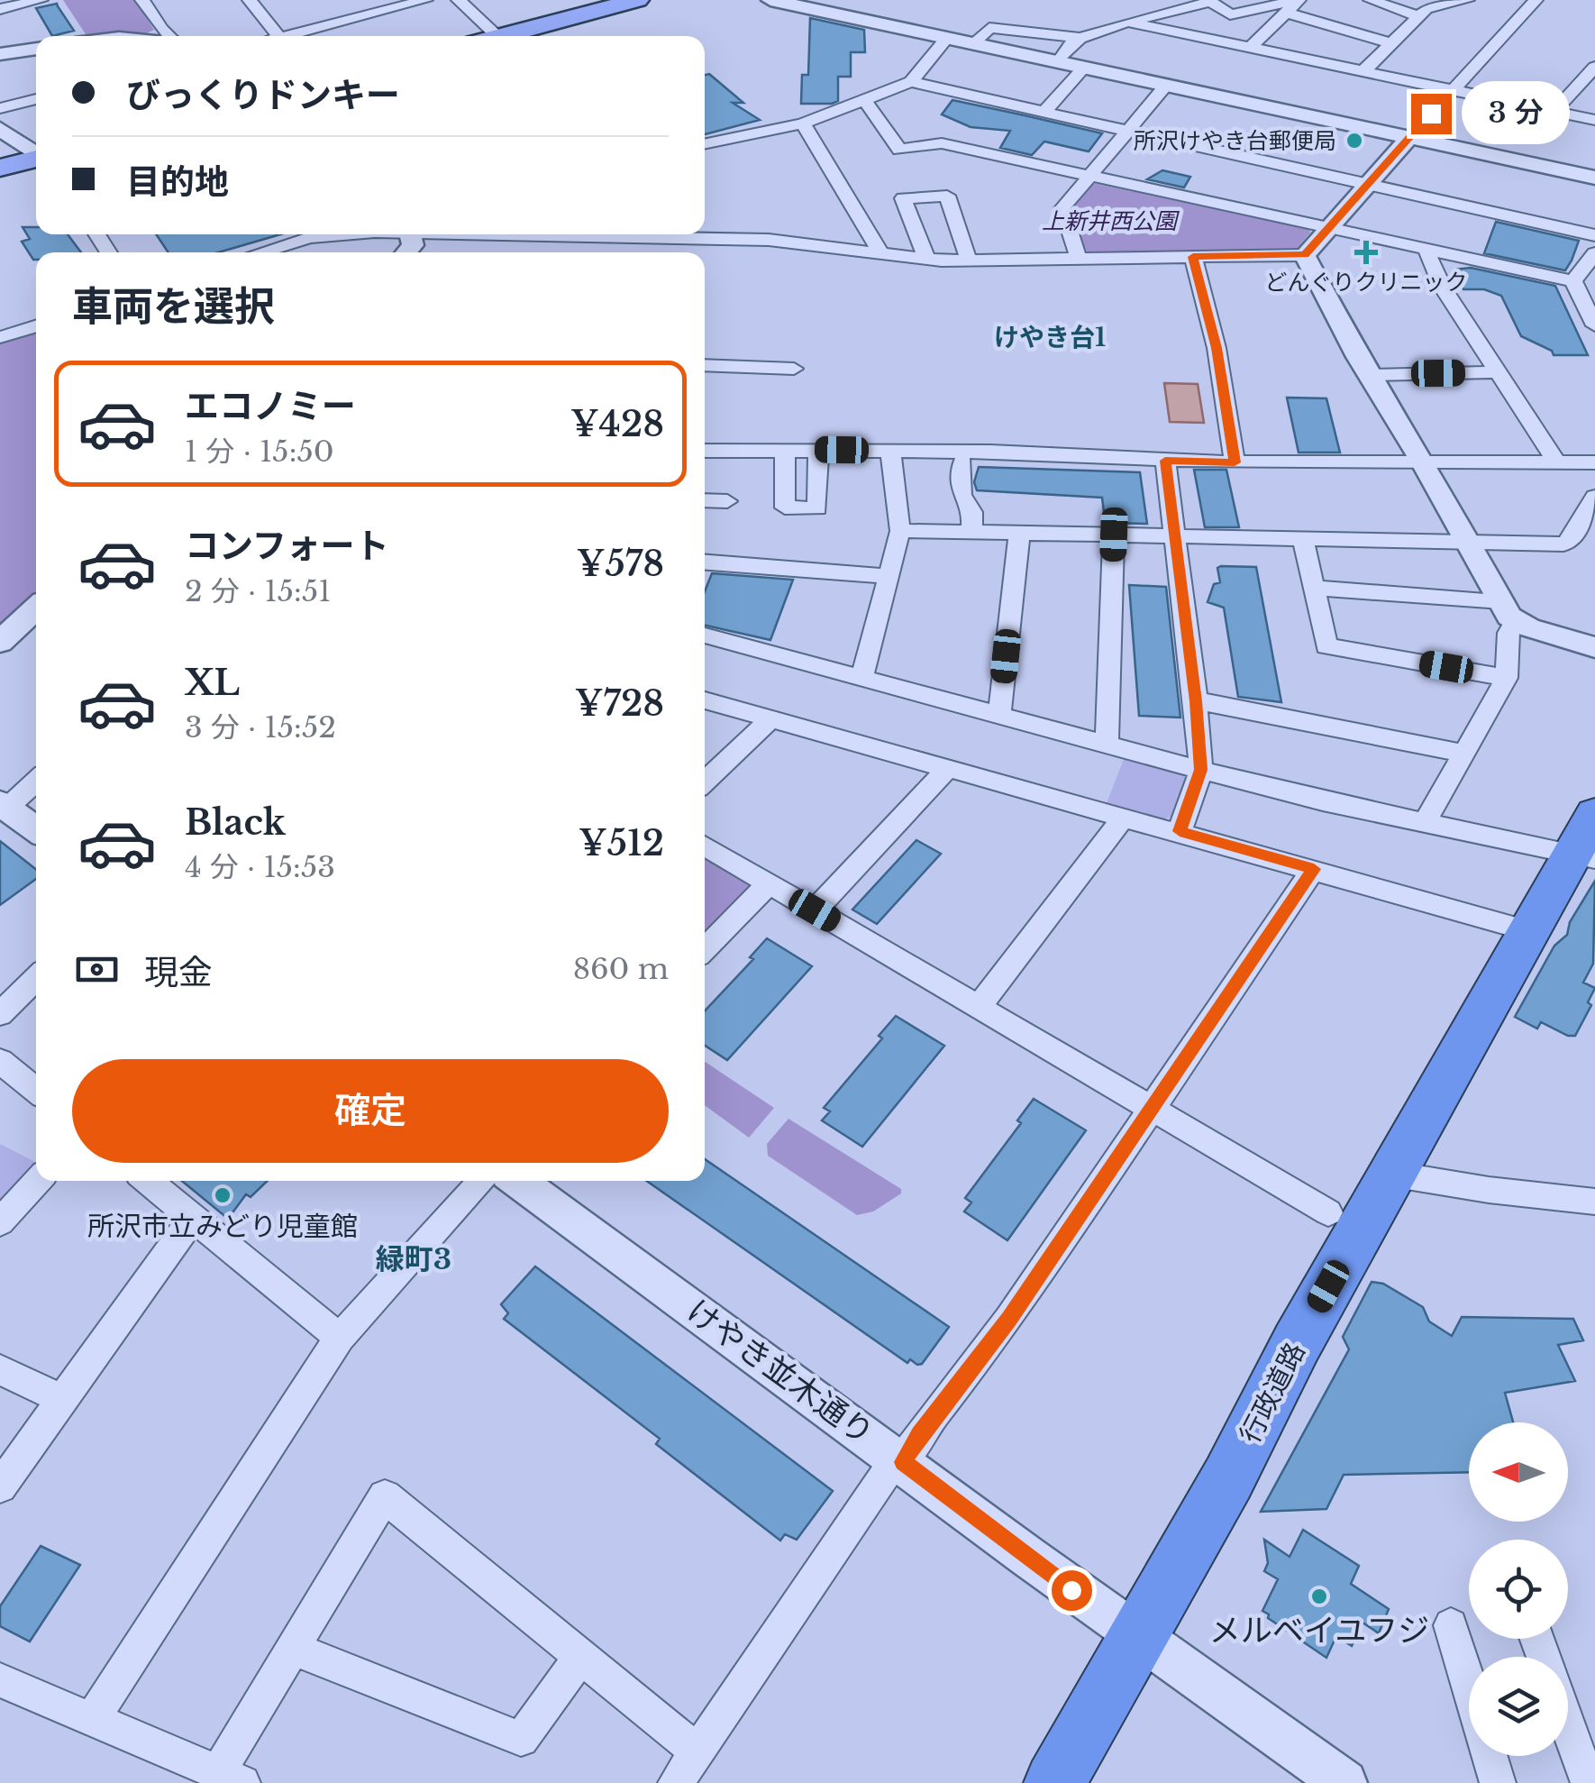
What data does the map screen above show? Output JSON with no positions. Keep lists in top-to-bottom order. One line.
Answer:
{"streets":{"highway":["行政道路"],"street":["けやき並木通り"]},"crossings":[["けやき並木通り","行政道路"]],"districts":["けやき台1","緑町3"],"parks":["上新井西公園"],"places":{"other":["所沢けやき台郵便局","所沢市立みどり児童館","メルベイユフジ"],"health":["どんぐりクリニック"]},"north":"left","page":{"banner":["びっくりドンキー","目的地"],"bubble":"3 分","heading":"車両を選択","list":[{"name":"エコノミー","note":"1 分 · 15:50","value":"¥428"},{"name":"コンフォート","note":"2 分 · 15:51","value":"¥578"},{"name":"XL","note":"3 分 · 15:52","value":"¥728"},{"name":"Black","note":"4 分 · 15:53","value":"¥512"}],"pay":["現金","860 m"],"buttons":"確定"}}
